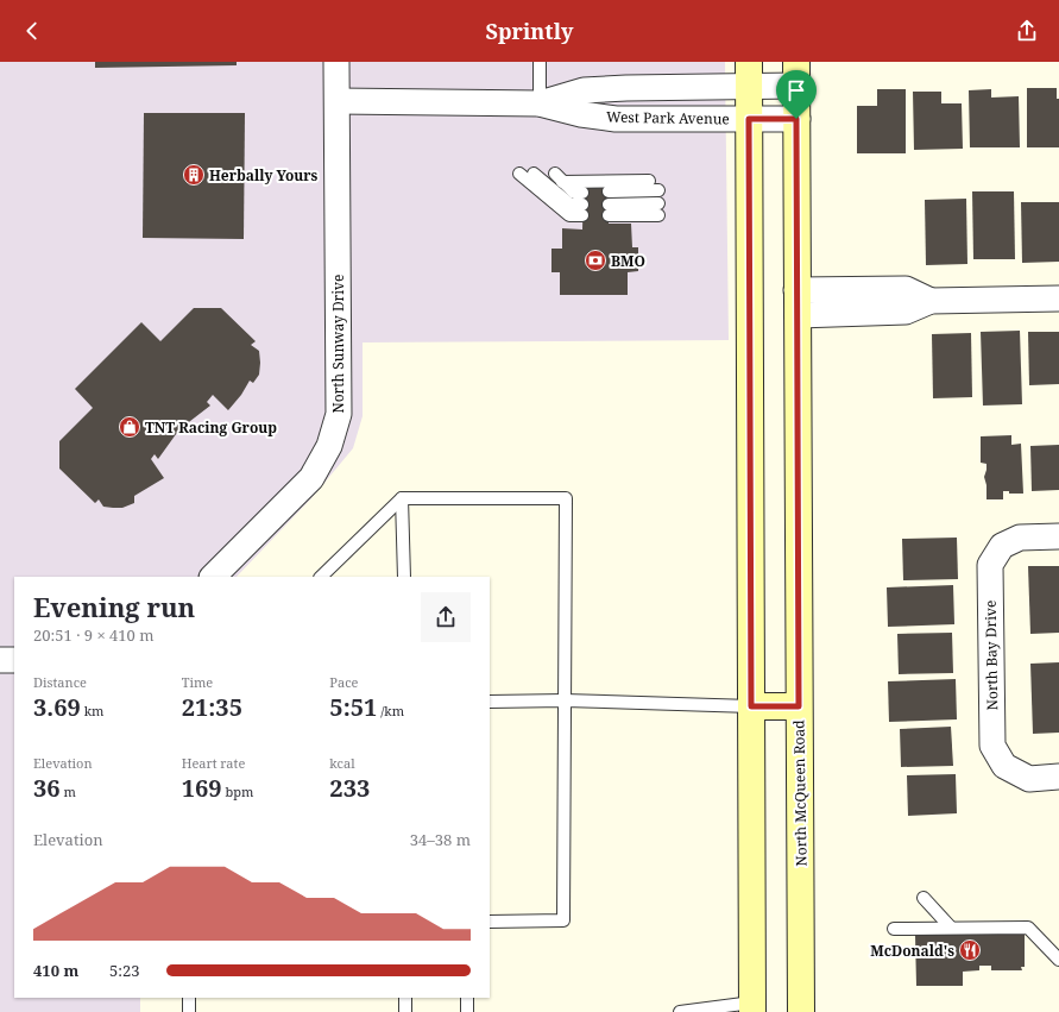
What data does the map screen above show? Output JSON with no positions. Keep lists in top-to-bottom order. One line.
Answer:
{"streets":{"main road":["North McQueen Road"],"street":["West Park Avenue","North Sunway Drive","North Bay Drive"]},"crossings":[["West Park Avenue","North Sunway Drive"],["West Park Avenue","North McQueen Road"]],"places":{"building":["Herbally Yours"],"bank":["BMO"],"shop":["TNT Racing Group"],"restaurant":["McDonald's"]},"page":{"header":"Sprintly","heading":["Evening run","20:51 · 9 × 410 m"],"stats":[["Distance","3.69 km"],["Time","21:35"],["Pace","5:51 /km"],["Elevation","36 m"],["Heart rate","169 bpm"],["kcal","233"]],"chart":["Elevation","34–38 m"],"list":[{"name":"410 m","note":"5:23"}]}}
